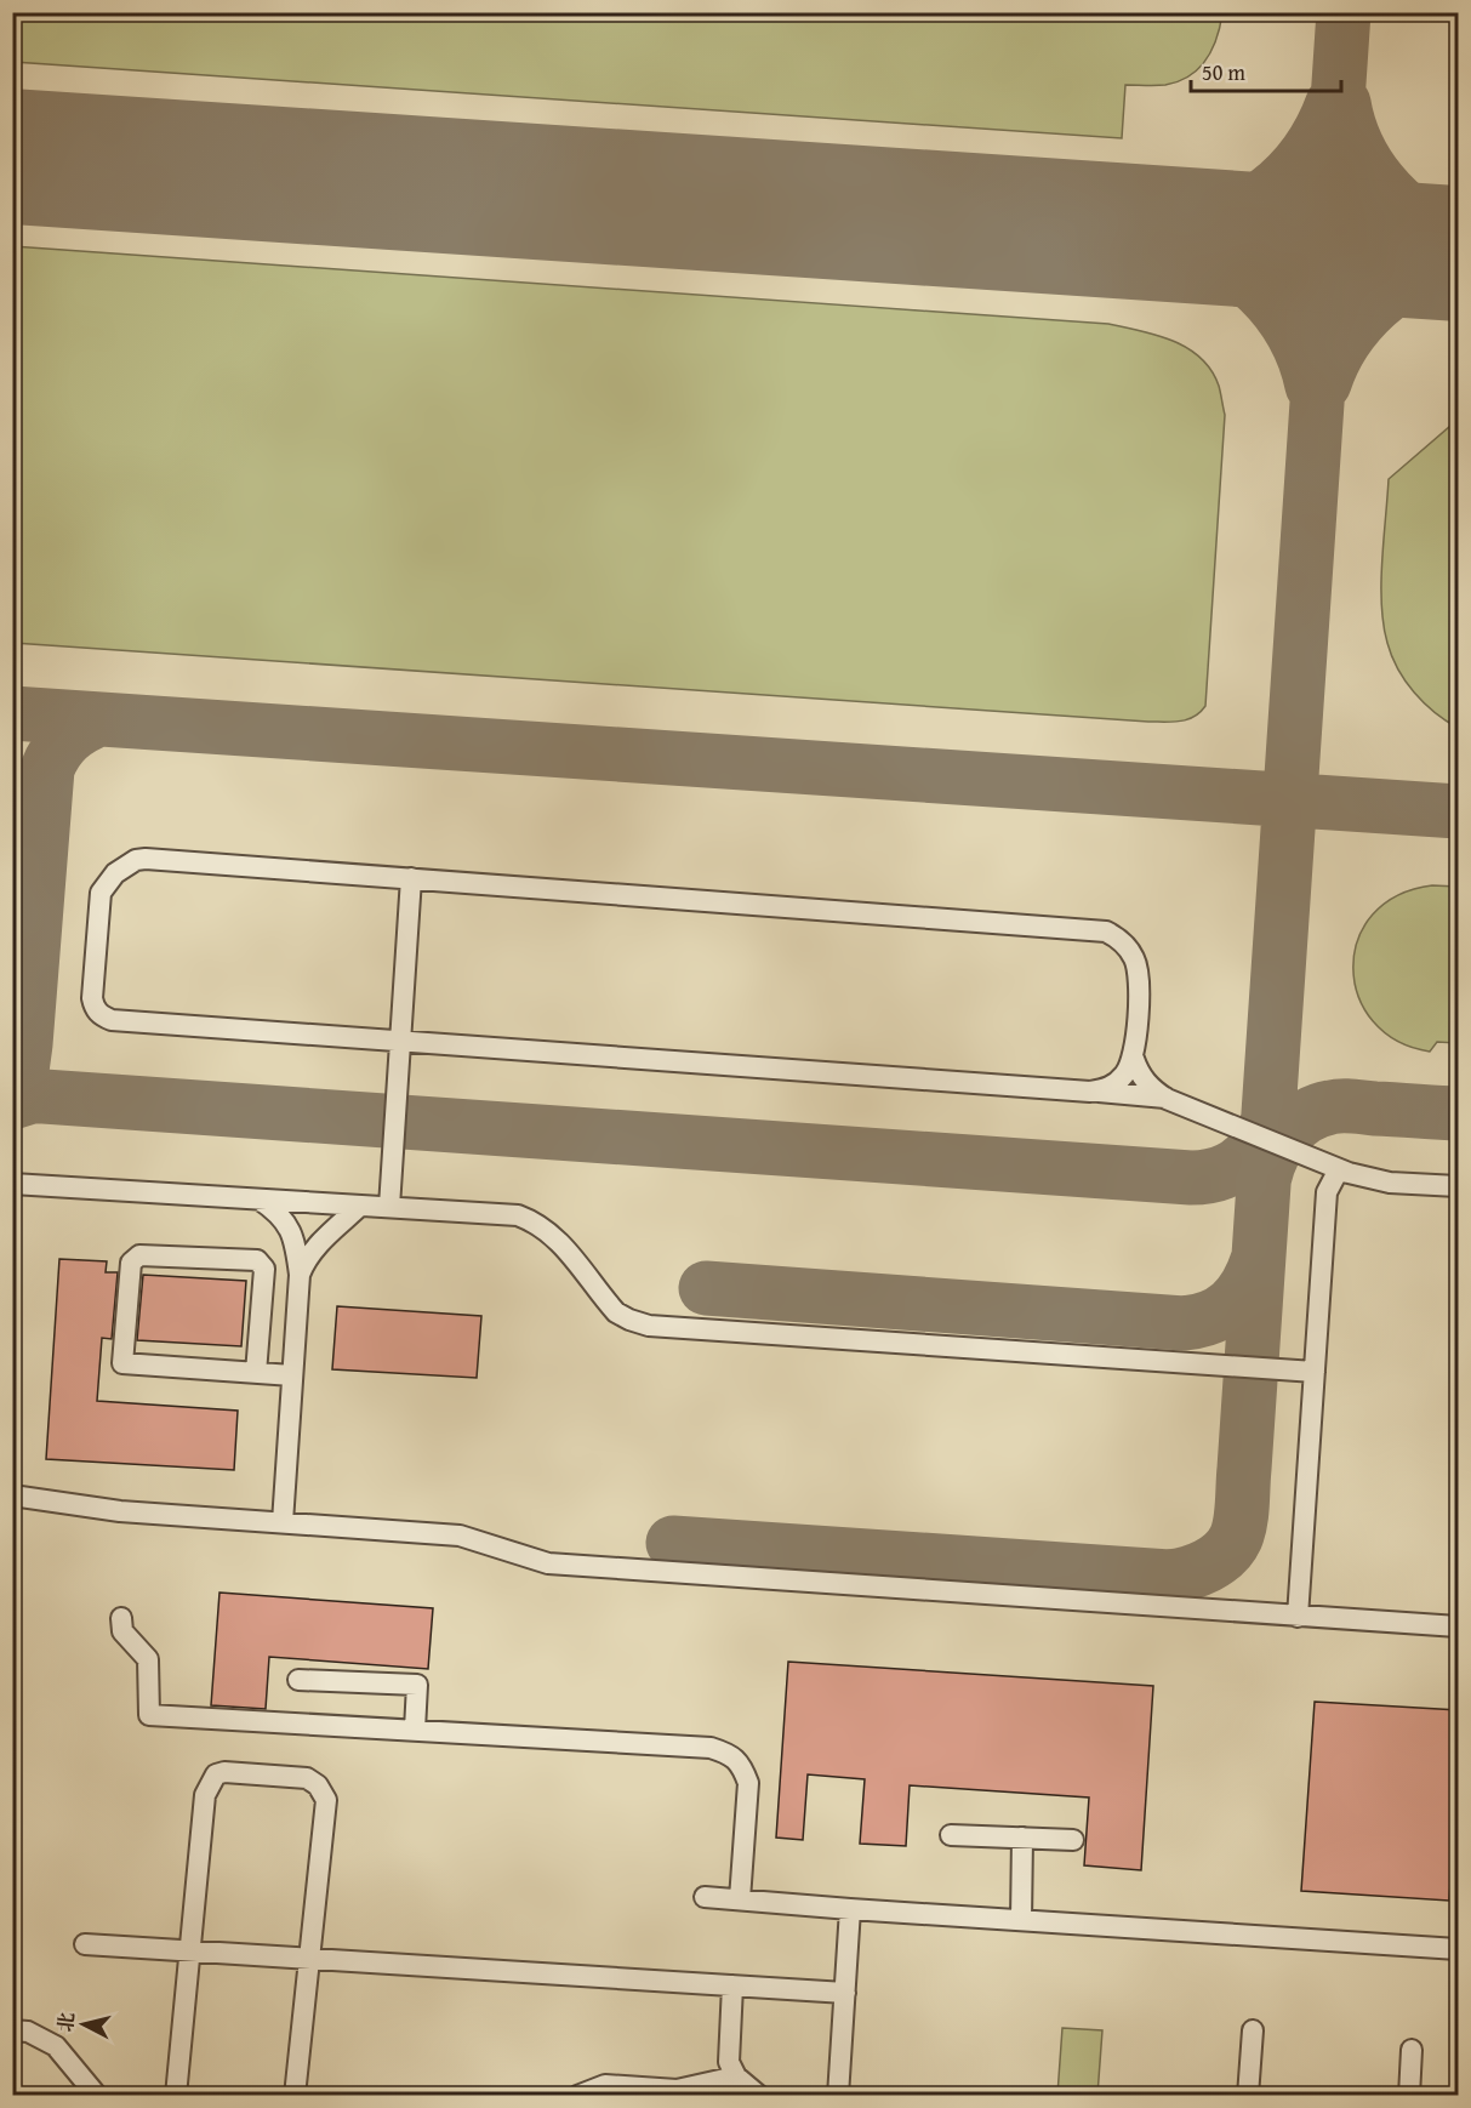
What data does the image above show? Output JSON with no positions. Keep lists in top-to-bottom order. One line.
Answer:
{"scale_bar":"50 m","north":"left"}
